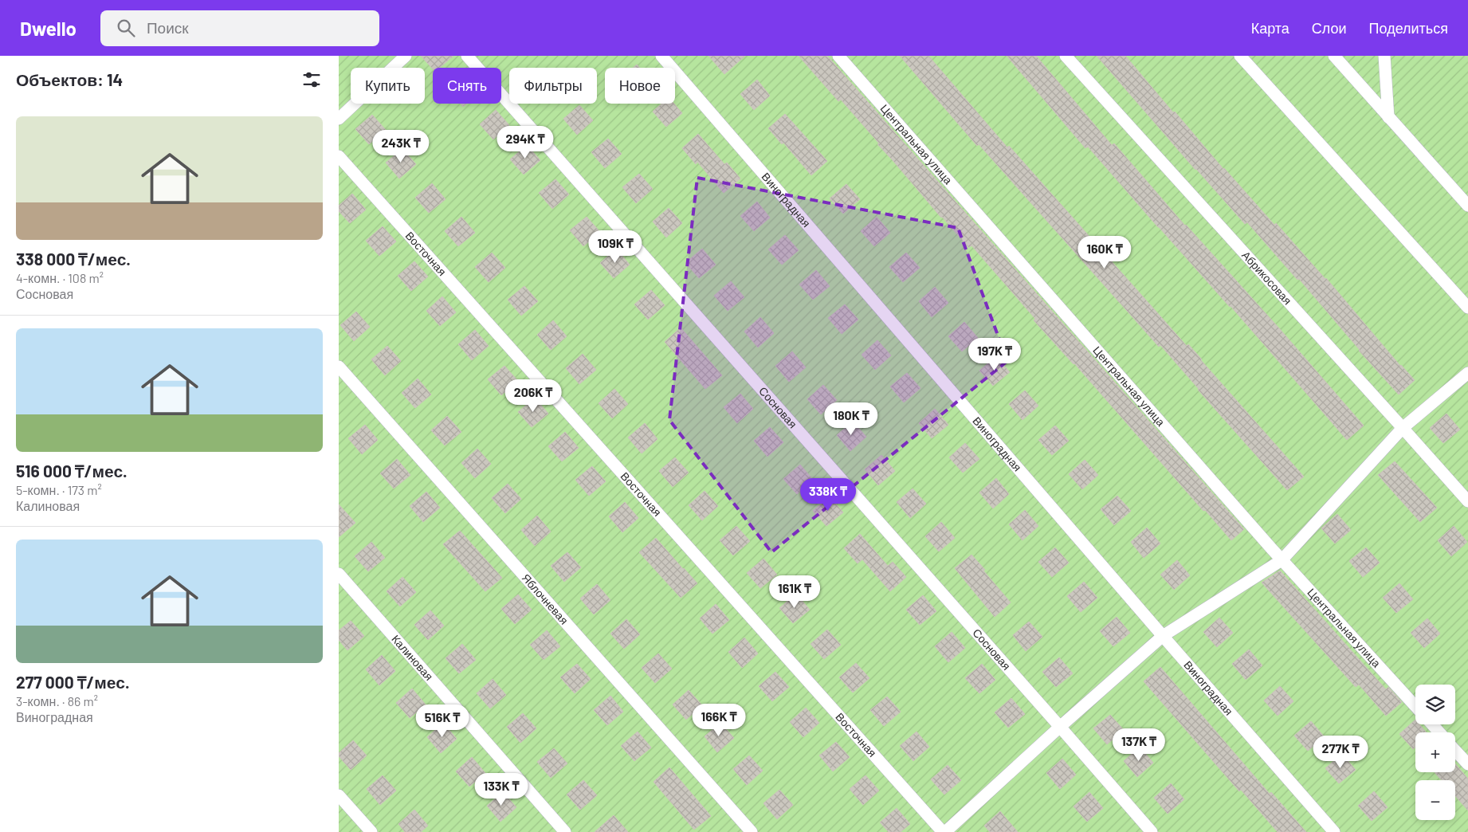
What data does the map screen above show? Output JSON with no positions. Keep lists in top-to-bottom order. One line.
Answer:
{"streets":{"street":["Центральная улица","Виноградная","Восточная","Абрикосовая","Сосновая","Яблочневая","Калиновая"]},"page":{"header":"Dwello","search":"Поиск","nav":["Карта","Слои","Поделиться"],"heading":"Объектов: 14","chip":["Купить","Снять","Фильтры","Новое"],"list":[{"name":"338 000 ₸/мес.","note":"4-комн. · 108 m² · Сосновая"},{"name":"516 000 ₸/мес.","note":"5-комн. · 173 m² · Калиновая"},{"name":"277 000 ₸/мес.","note":"3-комн. · 86 m² · Виноградная"}],"price":["294K ₸","243K ₸","109K ₸","160K ₸","197K ₸","206K ₸","180K ₸","338K ₸","161K ₸","166K ₸","516K ₸","137K ₸","277K ₸","133K ₸"],"map_buttons":["+","−"]}}
